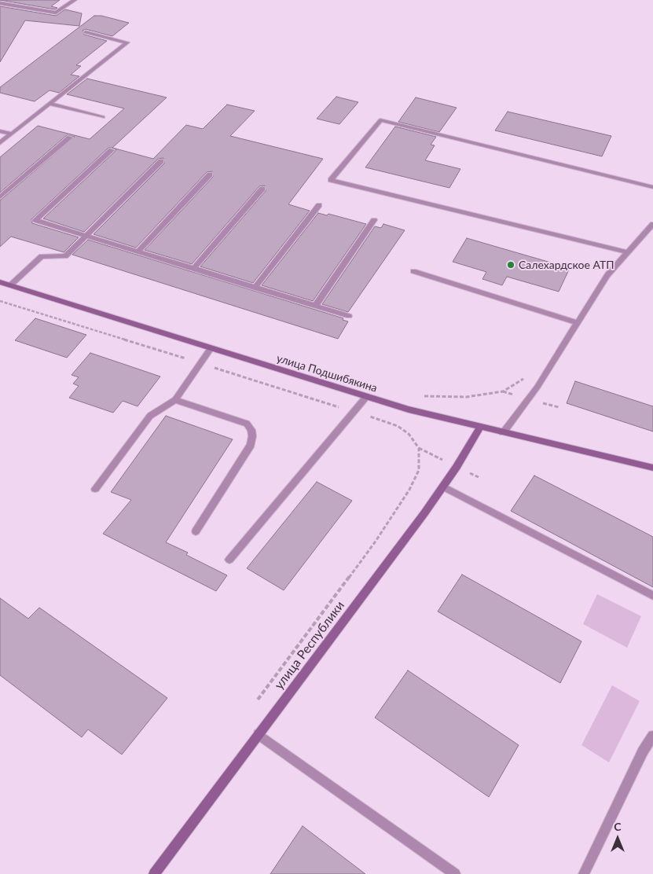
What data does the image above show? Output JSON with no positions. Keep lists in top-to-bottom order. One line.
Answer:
{"streets":{"main road":["улица Подшибякина","улица Республики"]},"crossings":[["улица Подшибякина","улица Республики"]],"places":["Салехардское АТП"],"north":"top"}
